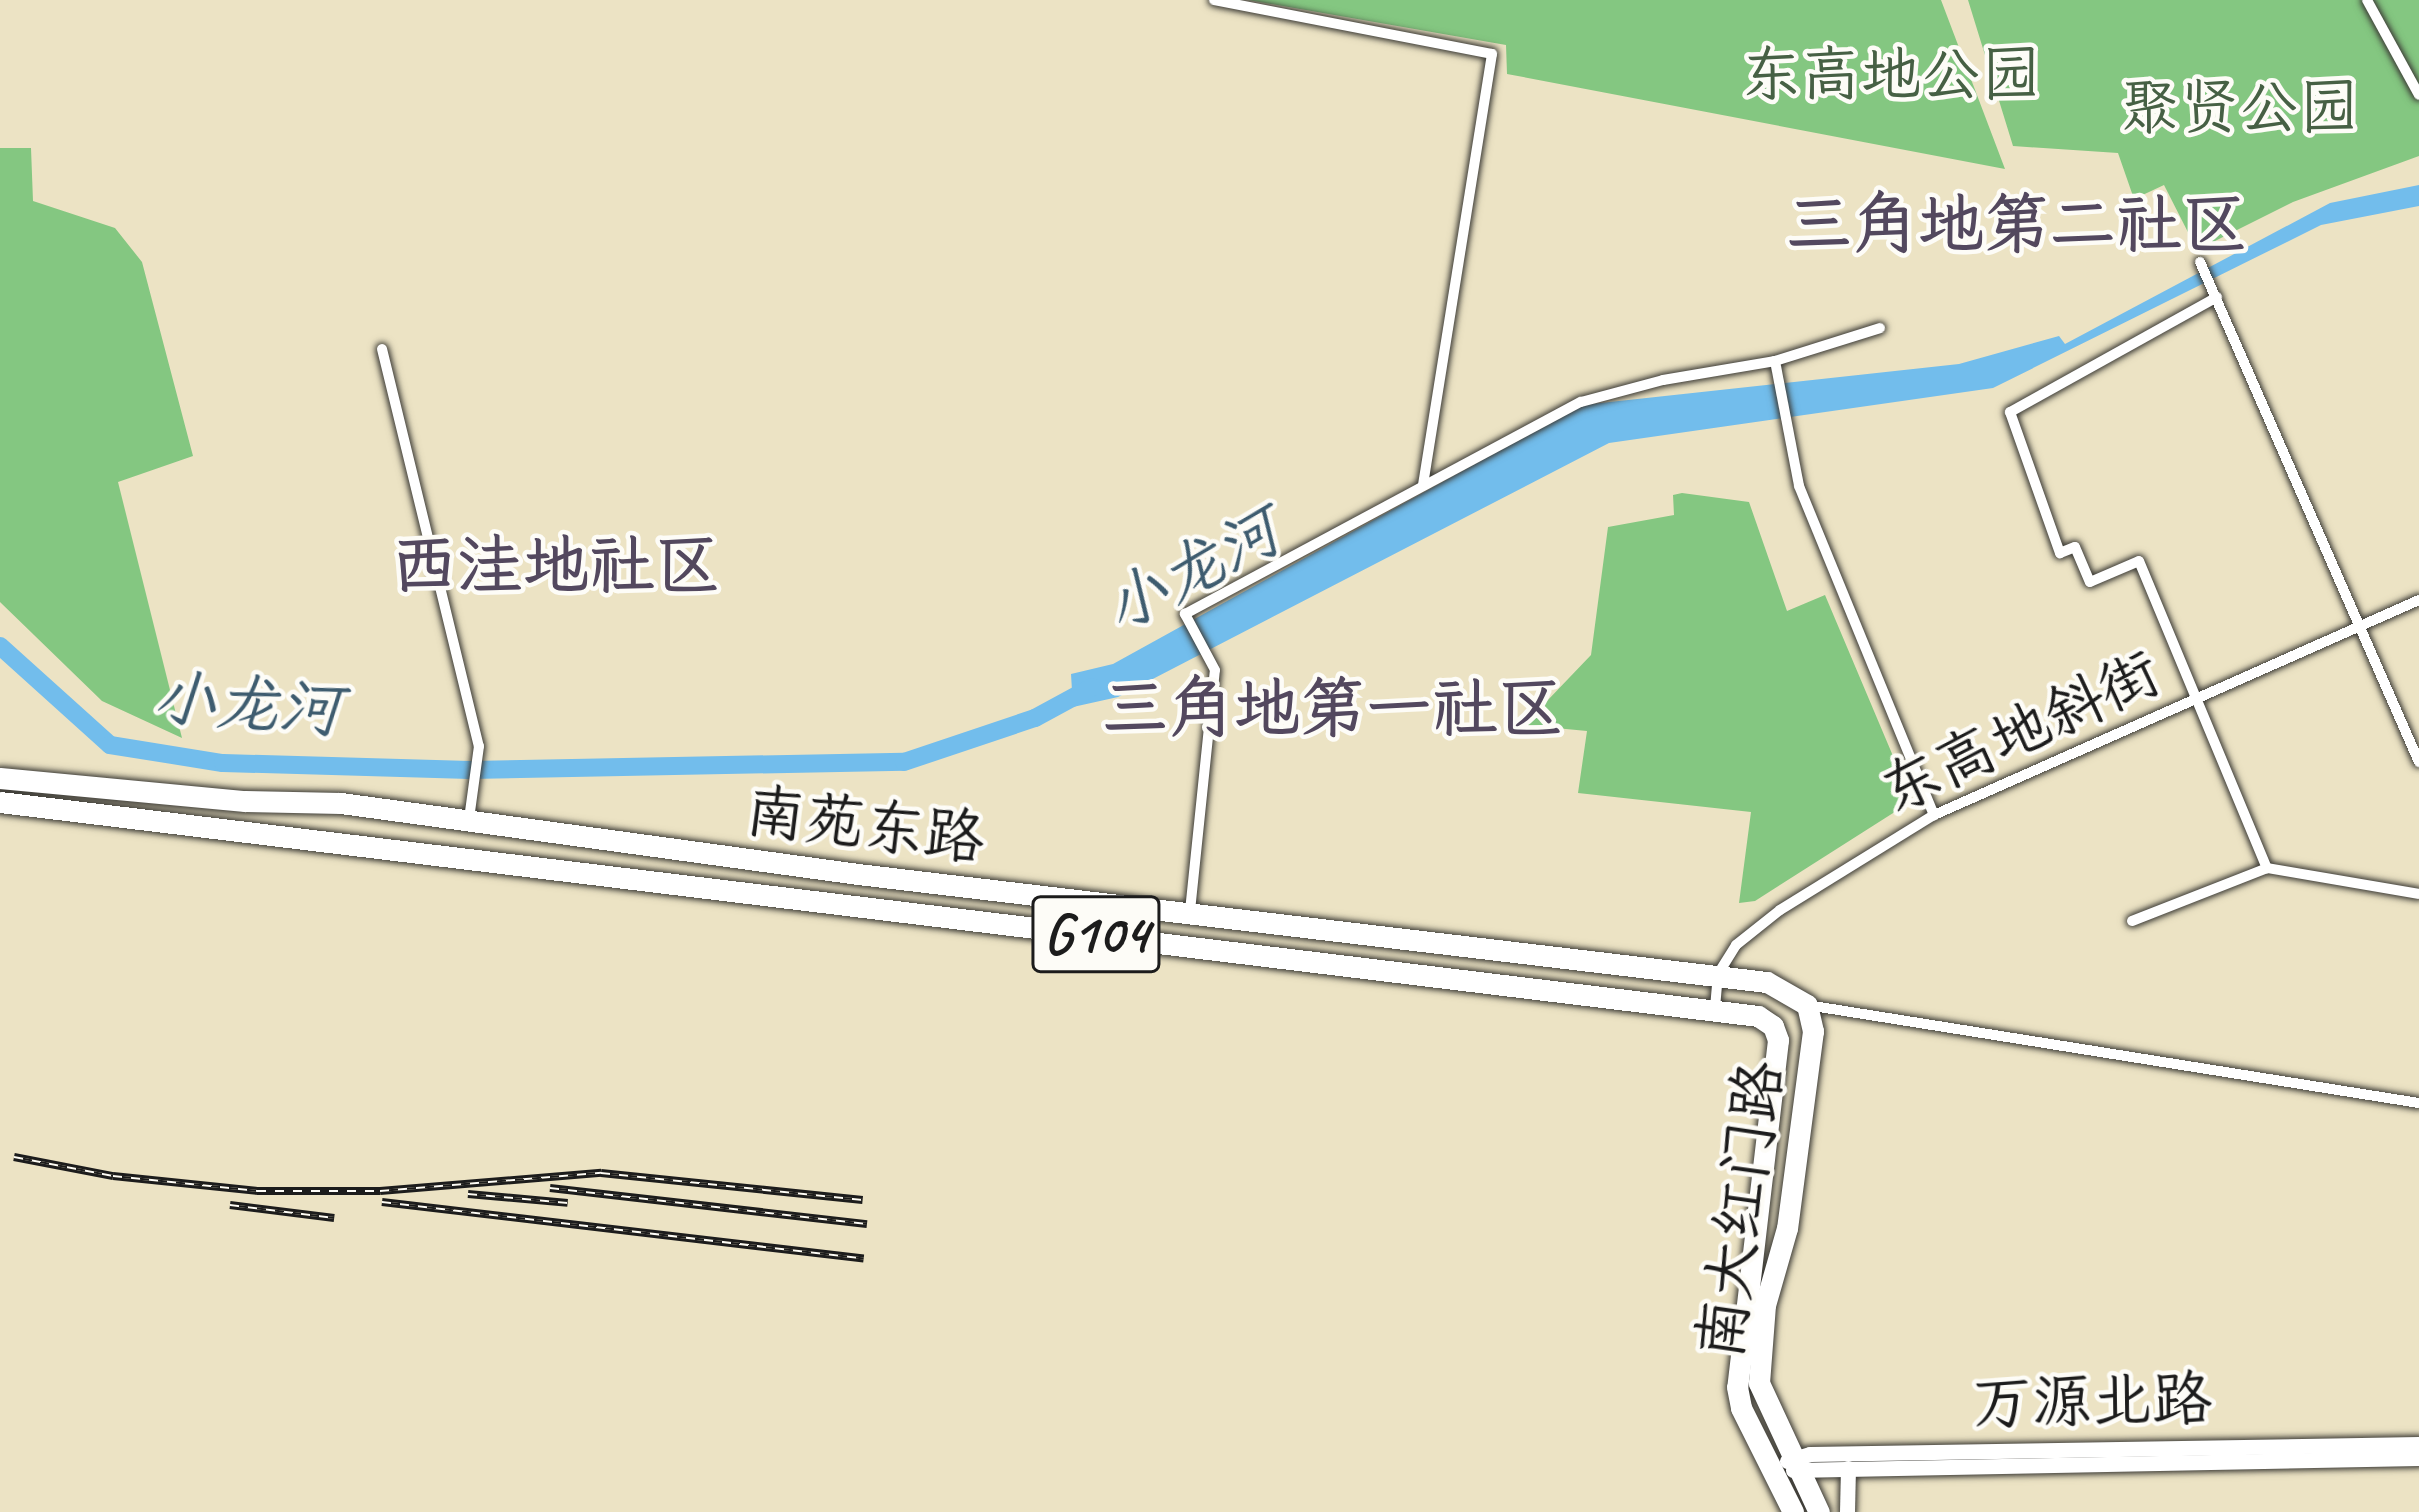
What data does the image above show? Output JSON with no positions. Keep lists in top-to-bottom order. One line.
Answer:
{"streets":{"highway":["南苑东路","G104","南大红门路"],"main road":["万源北路"],"street":["东高地斜街"]},"crossings":[["东高地斜街","南苑东路"],["东高地斜街","南大红门路"],["南苑东路","南大红门路"],["南大红门路","万源北路"]],"districts":["三角地第二社区","西洼地社区","三角地第一社区"],"water":["小龙河"],"parks":["东高地公园","聚贤公园"]}
